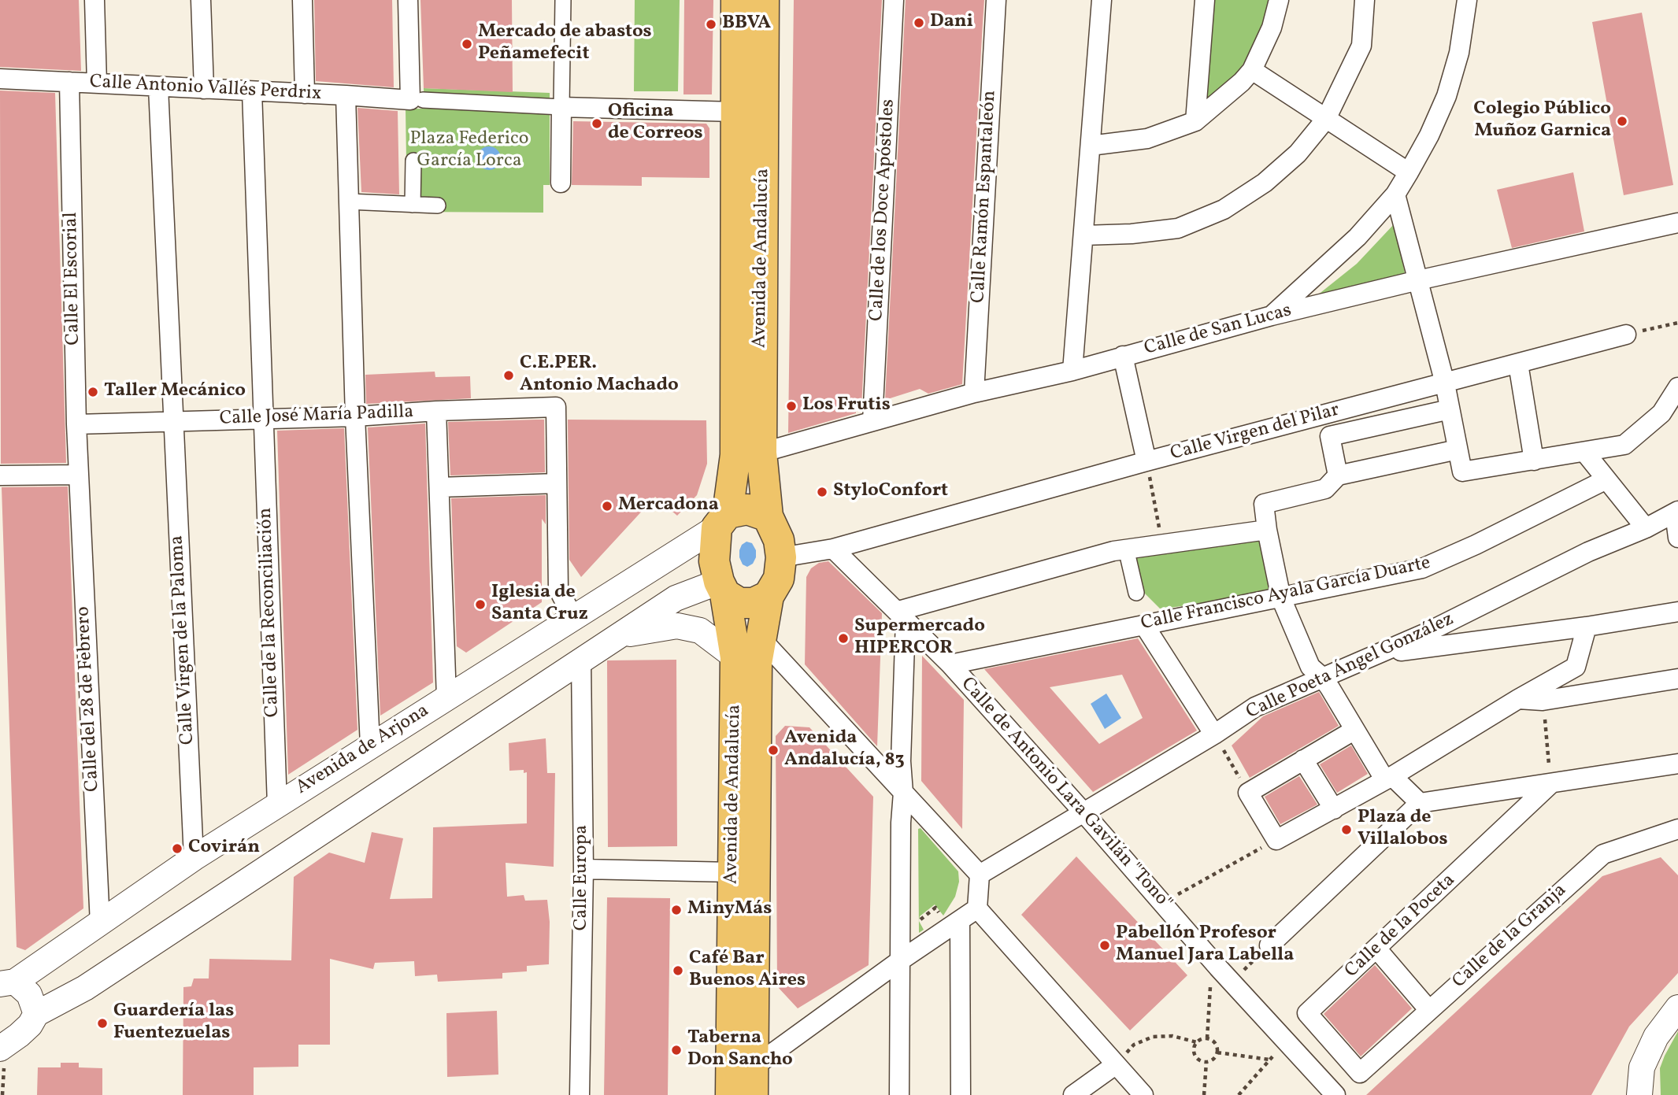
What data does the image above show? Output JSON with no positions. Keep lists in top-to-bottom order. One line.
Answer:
{"streets":{"main road":["Avenida de Andalucía"],"street":["Calle Antonio Vallés Perdrix","Calle Ramón Espantaleón","Calle de los Doce Apóstoles","Calle El Escorial","Calle de San Lucas","Calle José María Padilla","Calle Virgen del Pilar","Calle Francisco Ayala García Duarte","Calle de la Reconciliación","Calle Virgen de la Paloma","Calle Poeta Ángel González","Calle del 28 de Febrero","Avenida de Arjona","Calle de Antonio Lara Gavilán \"Tono\"","Calle Europa","Calle de la Poceta","Calle de la Granja"]},"crossings":[["Calle Antonio Vallés Perdrix","Calle El Escorial"],["Calle Antonio Vallés Perdrix","Calle de la Reconciliación"],["Calle Antonio Vallés Perdrix","Calle Virgen de la Paloma"],["Calle Ramón Espantaleón","Calle de San Lucas"],["Calle de los Doce Apóstoles","Calle de San Lucas"],["Avenida de Andalucía","Calle de San Lucas"],["Avenida de Andalucía","Calle Virgen del Pilar"],["Avenida de Andalucía","Avenida de Arjona"],["Calle El Escorial","Calle José María Padilla"],["Calle El Escorial","Calle del 28 de Febrero"],["Calle José María Padilla","Calle de la Reconciliación"],["Calle José María Padilla","Calle Virgen de la Paloma"],["Calle Virgen del Pilar","Avenida de Arjona"],["Calle Virgen del Pilar","Calle de Antonio Lara Gavilán \"Tono\""],["Calle Francisco Ayala García Duarte","Calle de Antonio Lara Gavilán \"Tono\""],["Calle de la Reconciliación","Avenida de Arjona"],["Calle Virgen de la Paloma","Avenida de Arjona"],["Calle Poeta Ángel González","Calle de Antonio Lara Gavilán \"Tono\""],["Calle del 28 de Febrero","Avenida de Arjona"],["Calle de la Poceta","Calle de la Granja"]],"parks":["Plaza Federico García Lorca"],"places":["Dani","BBVA","Mercado de abastos Peñamefecit","Colegio Público Muñoz Garnica","Oficina de Correos","C.E.PER. Antonio Machado","Taller Mecánico","Los Frutis","StyloConfort","Mercadona","Iglesia de Santa Cruz","Supermercado HIPERCOR","Avenida Andalucía, 83","Plaza de Villalobos","Covirán","MinyMás","Pabellón Profesor Manuel Jara Labella","Café Bar Buenos Aires","Guardería las Fuentezuelas","Taberna Don Sancho"]}
